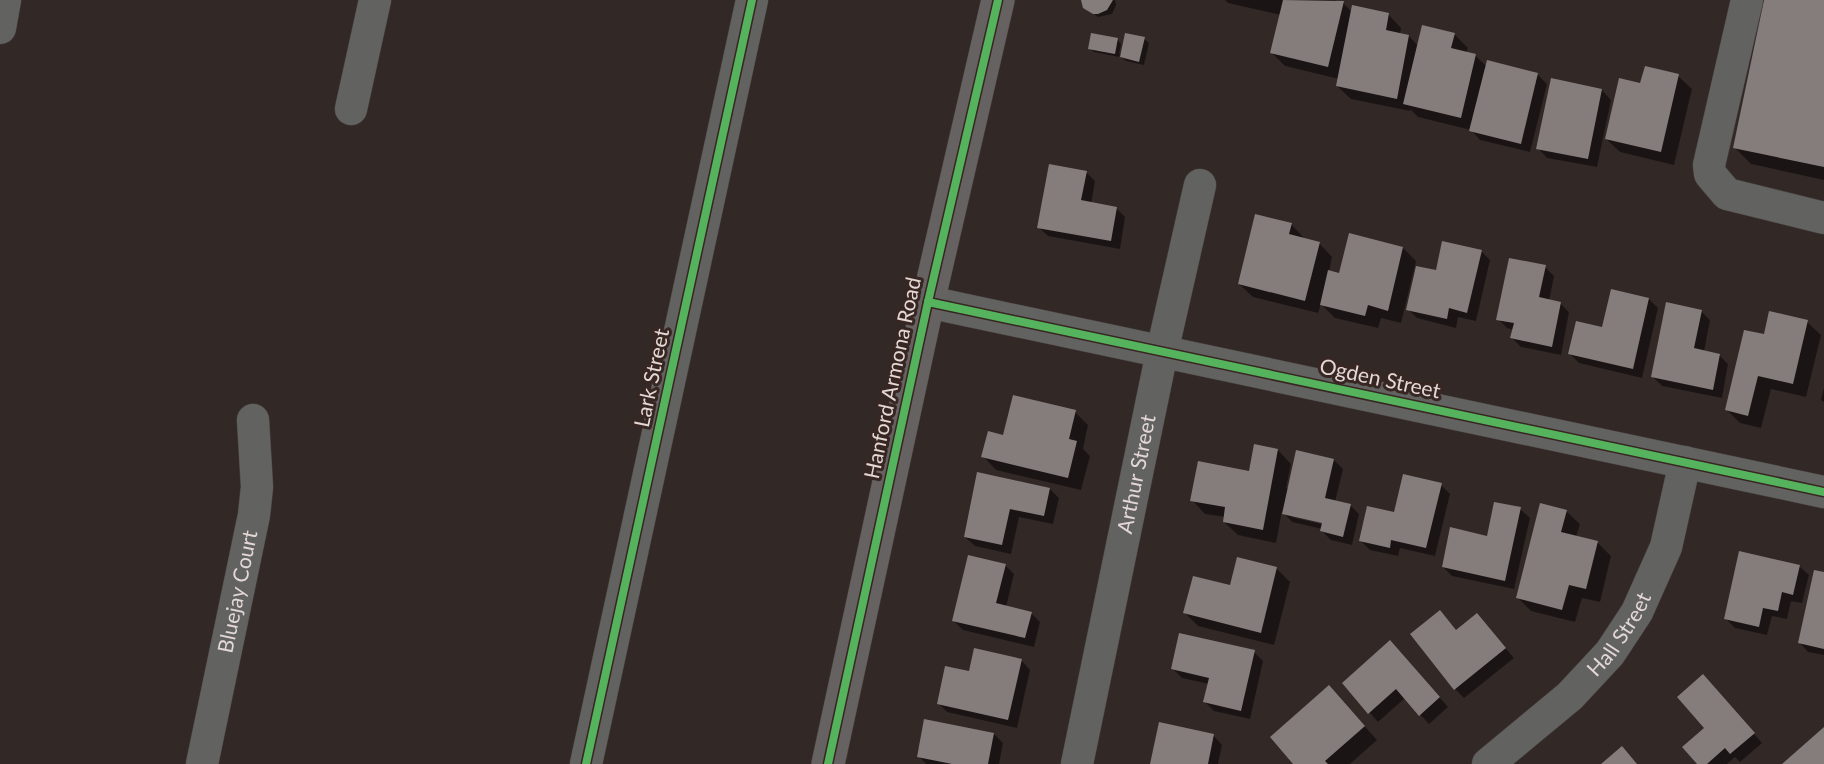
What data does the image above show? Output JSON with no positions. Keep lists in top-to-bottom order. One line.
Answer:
{"streets":{"main road":["Hanford Armona Road"],"street":["Lark Street","Ogden Street","Arthur Street","Bluejay Court","Hall Street"]},"crossings":[["Hanford Armona Road","Ogden Street"],["Ogden Street","Arthur Street"],["Ogden Street","Hall Street"]]}
